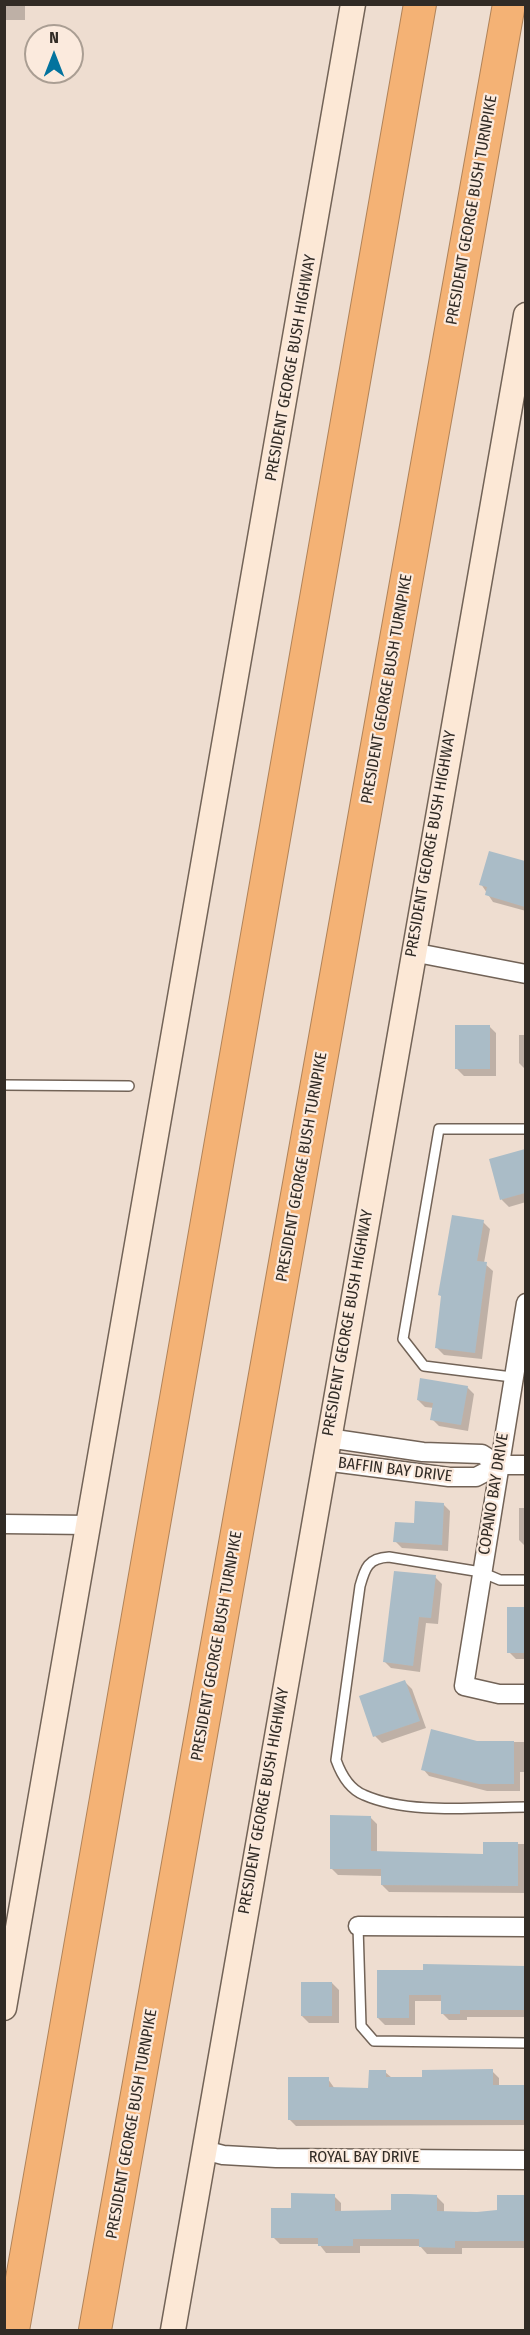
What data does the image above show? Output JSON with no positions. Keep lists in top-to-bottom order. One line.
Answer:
{"streets":{"highway":["PRESIDENT GEORGE BUSH TURNPIKE"],"main road":["PRESIDENT GEORGE BUSH HIGHWAY"],"street":["BAFFIN BAY DRIVE","COPANO BAY DRIVE","ROYAL BAY DRIVE"]},"crossings":[["PRESIDENT GEORGE BUSH HIGHWAY","BAFFIN BAY DRIVE"],["PRESIDENT GEORGE BUSH HIGHWAY","ROYAL BAY DRIVE"],["BAFFIN BAY DRIVE","COPANO BAY DRIVE"]],"north":"top"}
